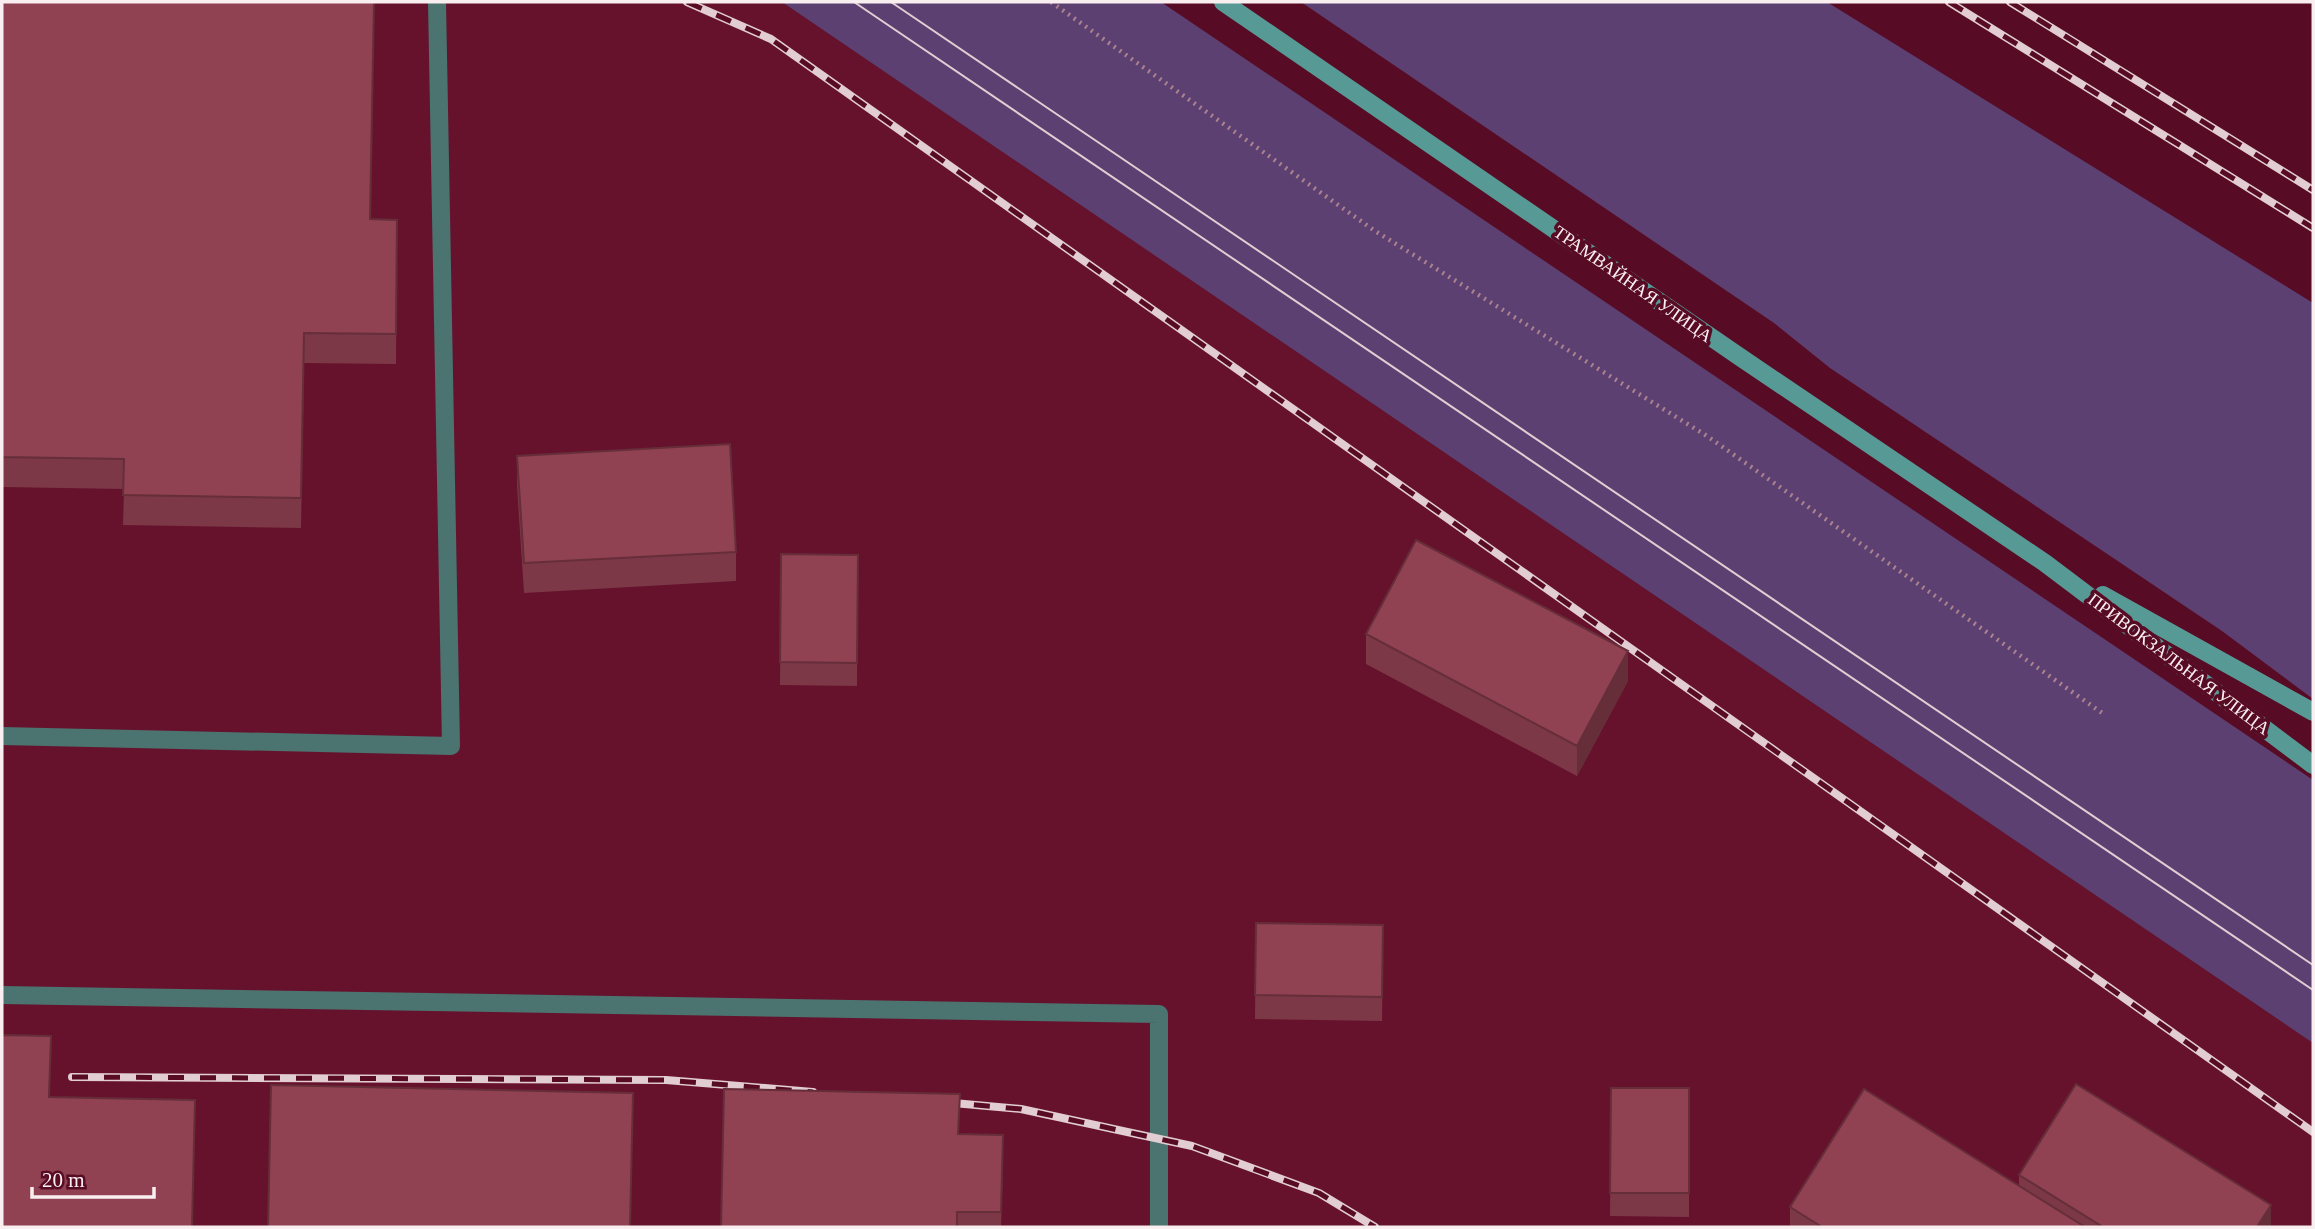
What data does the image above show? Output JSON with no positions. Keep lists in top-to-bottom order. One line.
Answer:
{"streets":{"main road":["ТРАМВАЙНАЯ УЛИЦА","ПРИВОКЗАЛЬНАЯ УЛИЦА"]},"crossings":[["ТРАМВАЙНАЯ УЛИЦА","ПРИВОКЗАЛЬНАЯ УЛИЦА"]],"scale_bar":"20 m"}
